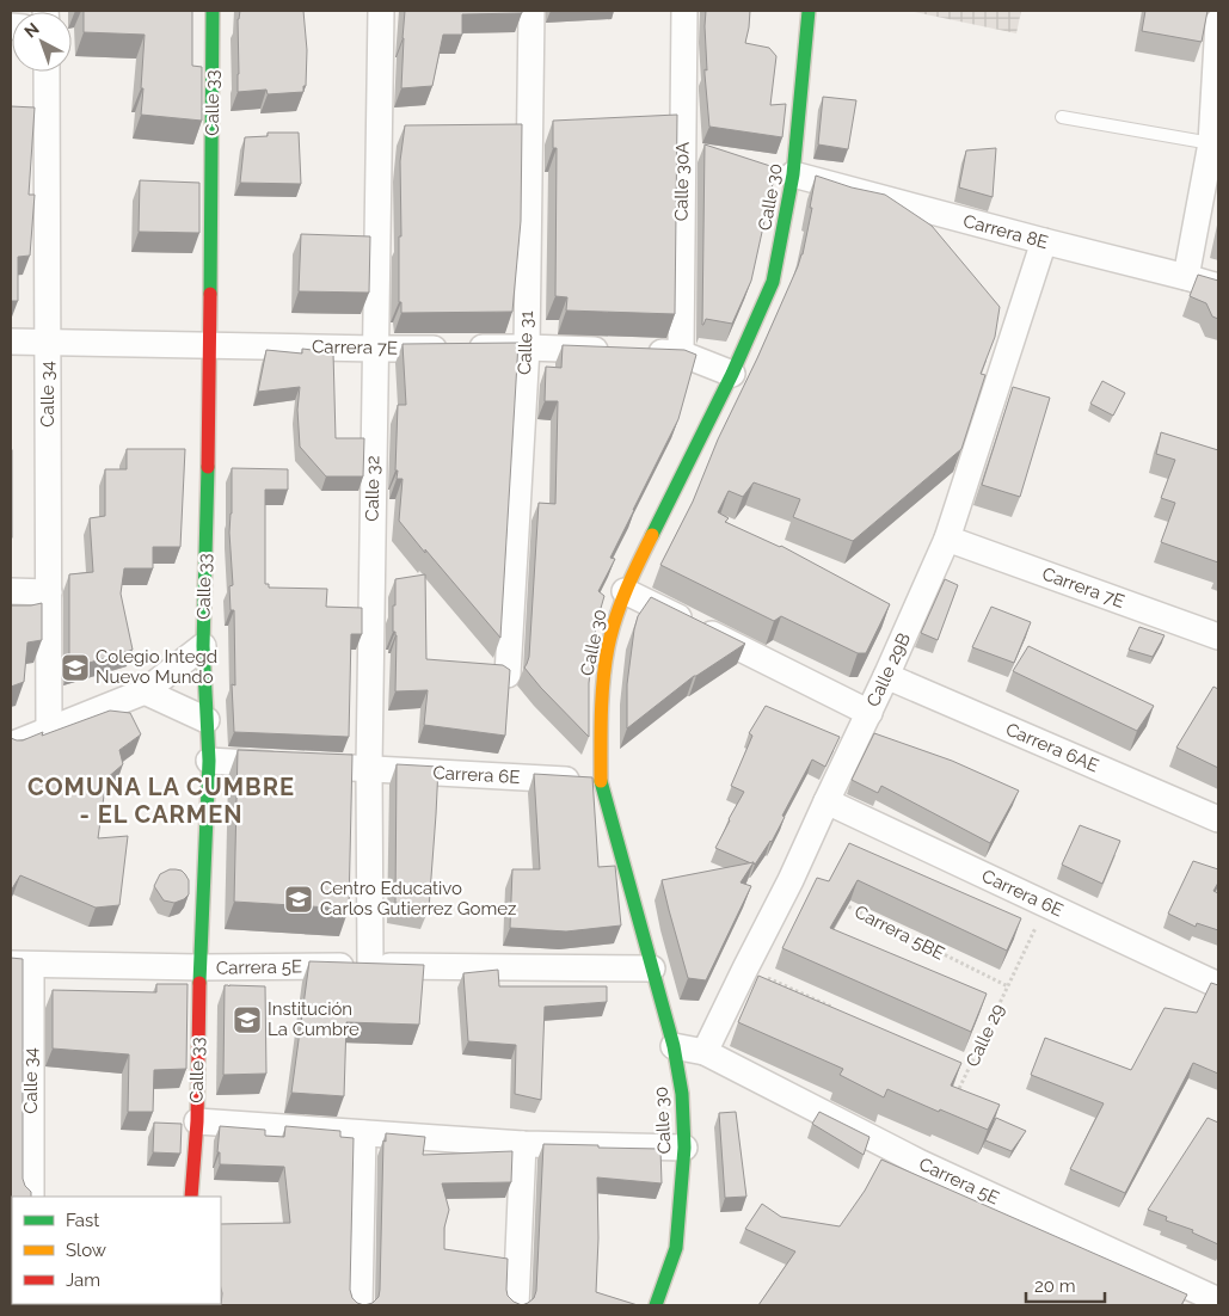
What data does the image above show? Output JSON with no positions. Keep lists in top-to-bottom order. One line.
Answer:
{"streets":{"main road":["Calle 33","Calle 30"],"street":["Calle 30A","Carrera 8E","Calle 31","Carrera 7E","Calle 34","Calle 32","Calle 29B","Carrera 6AE","Carrera 6E","Carrera 5E"],"path":["Carrera 5BE","Calle 29"]},"crossings":[["Calle 33","Carrera 7E"],["Calle 33","Carrera 5E"],["Calle 30A","Carrera 7E"],["Calle 30","Carrera 8E"],["Calle 30","Carrera 7E"],["Calle 30","Carrera 6E"],["Calle 30","Carrera 5E"],["Carrera 8E","Calle 29B"],["Calle 31","Carrera 7E"],["Carrera 7E","Calle 34"],["Carrera 7E","Calle 32"],["Carrera 7E","Calle 29B"],["Calle 34","Carrera 5E"],["Calle 32","Carrera 6E"],["Calle 32","Carrera 5E"],["Calle 29B","Carrera 6AE"],["Calle 29B","Carrera 6E"],["Calle 29B","Carrera 5E"],["Carrera 6E","Calle 29"],["Carrera 5BE","Calle 29"]],"districts":["COMUNA LA CUMBRE - EL CARMEN"],"places":{"school or university":["Colegio Integd Nuevo Mundo","Centro Educativo Carlos Gutierrez Gomez","Institución La Cumbre"]},"legend":["Fast","Slow","Jam"],"scale_bar":"20 m","north":"top left"}
